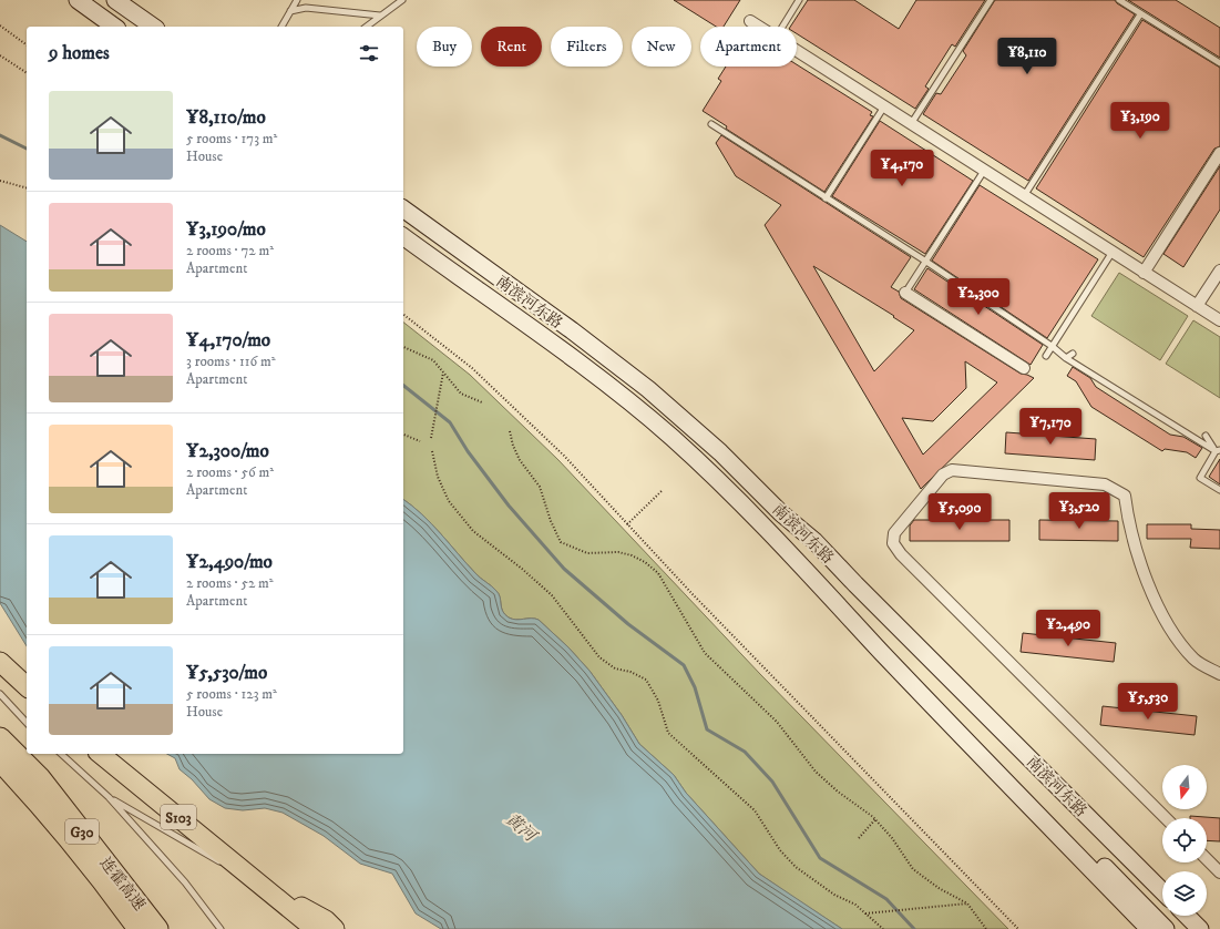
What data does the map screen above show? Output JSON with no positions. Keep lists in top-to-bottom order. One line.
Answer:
{"streets":{"highway":["G30","连霍高速"],"main road":["南滨河东路","S103"]},"water":["黄河"],"north":"bottom","page":{"chip":["Buy","Rent","Filters","New","Apartment"],"heading":"9 homes","price":["¥8,110","¥3,190","¥4,170","¥2,300","¥7,170","¥3,520","¥5,090","¥2,490","¥5,530"],"list":[{"name":"¥8,110/mo","note":"5 rooms · 173 m² · House"},{"name":"¥3,190/mo","note":"2 rooms · 72 m² · Apartment"},{"name":"¥4,170/mo","note":"3 rooms · 116 m² · Apartment"},{"name":"¥2,300/mo","note":"2 rooms · 56 m² · Apartment"},{"name":"¥2,490/mo","note":"2 rooms · 52 m² · Apartment"},{"name":"¥5,530/mo","note":"5 rooms · 123 m² · House"}]}}
